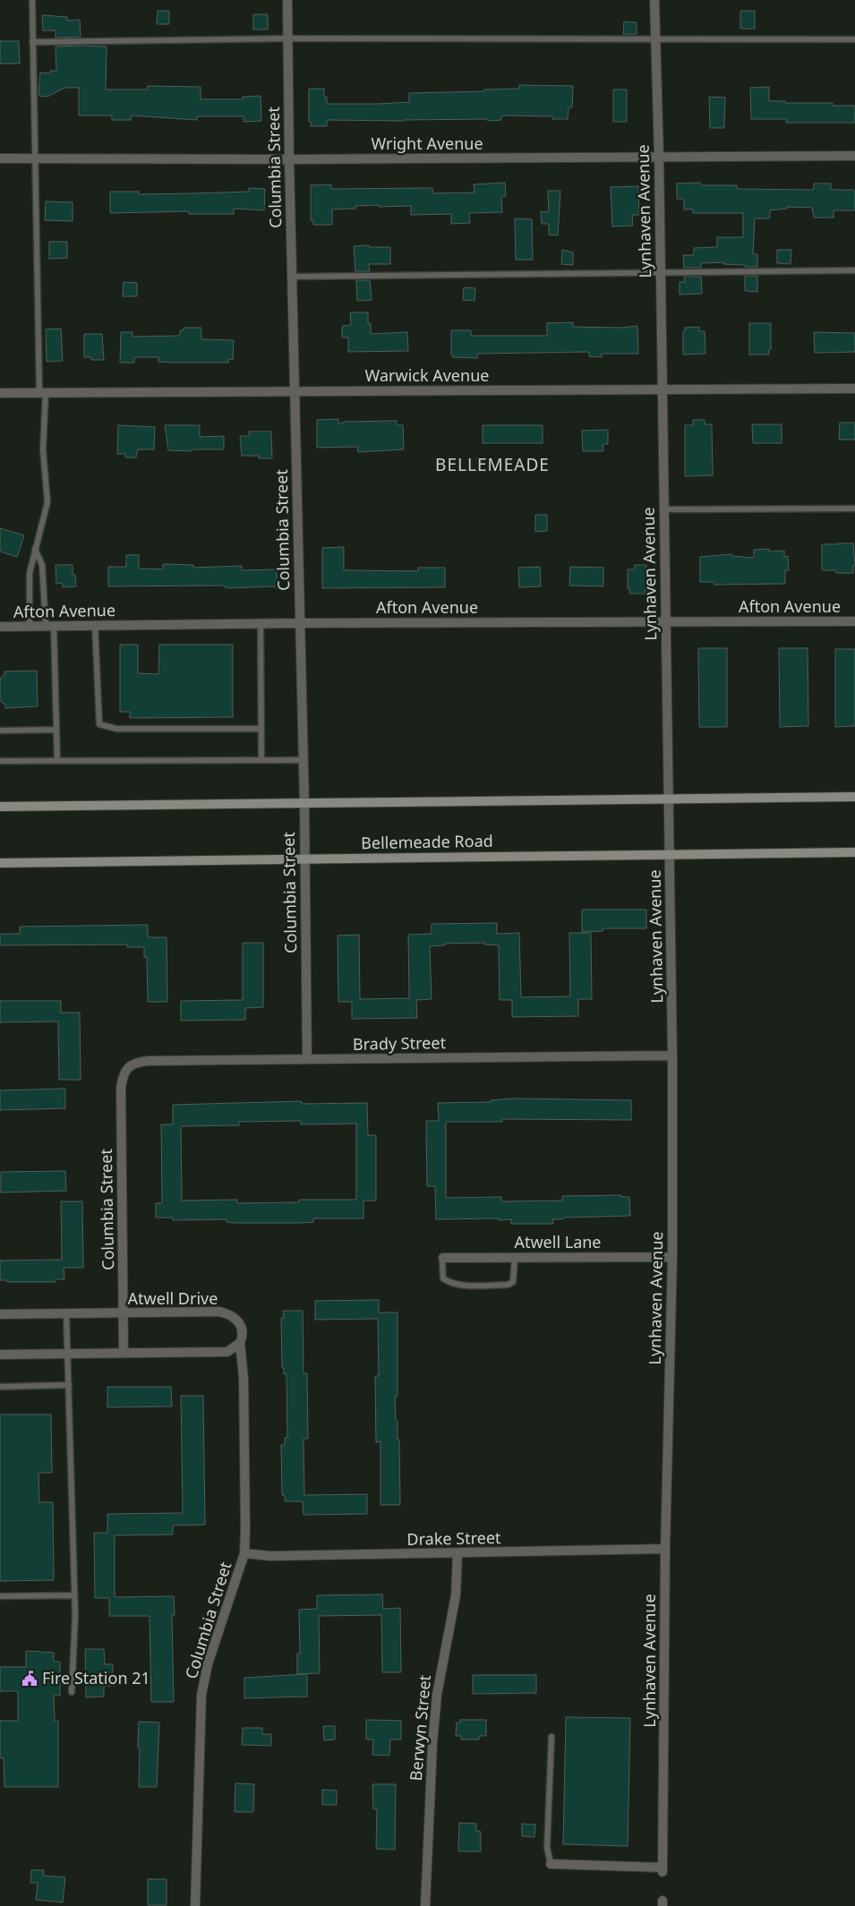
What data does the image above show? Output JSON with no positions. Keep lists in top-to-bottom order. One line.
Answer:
{"streets":{"main road":["Bellemeade Road"],"street":["Wright Avenue","Columbia Street","Lynhaven Avenue","Warwick Avenue","Afton Avenue","Brady Street","Atwell Lane","Atwell Drive","Drake Street","Berwyn Street"]},"crossings":[["Wright Avenue","Columbia Street"],["Wright Avenue","Lynhaven Avenue"],["Columbia Street","Warwick Avenue"],["Columbia Street","Afton Avenue"],["Columbia Street","Bellemeade Road"],["Columbia Street","Brady Street"],["Columbia Street","Atwell Drive"],["Columbia Street","Drake Street"],["Lynhaven Avenue","Warwick Avenue"],["Lynhaven Avenue","Afton Avenue"],["Lynhaven Avenue","Bellemeade Road"],["Lynhaven Avenue","Brady Street"],["Lynhaven Avenue","Atwell Lane"],["Lynhaven Avenue","Drake Street"],["Drake Street","Berwyn Street"]],"districts":["BELLEMEADE"],"places":{"public building":["Fire Station 21"]}}
